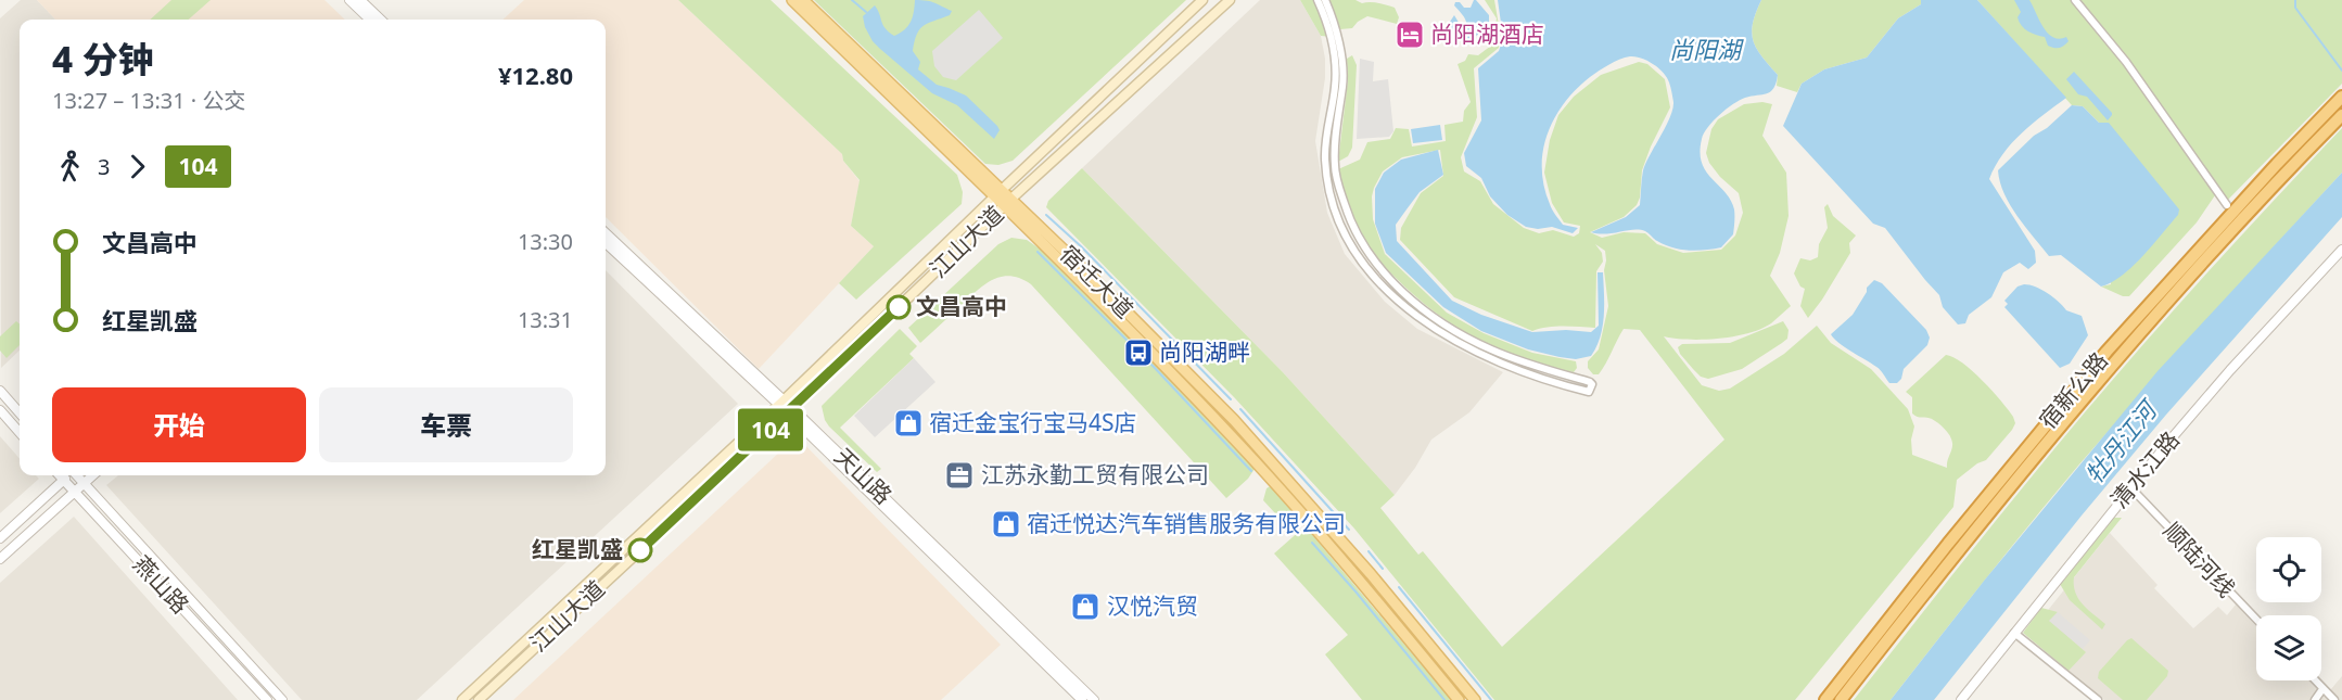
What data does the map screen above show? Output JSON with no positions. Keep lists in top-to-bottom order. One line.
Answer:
{"streets":{"highway":["宿新公路"],"main road":["江山大道","宿迁大道"],"street":["清水江路","天山路","顺陆河线","燕山路"]},"crossings":[["江山大道","宿迁大道"],["江山大道","天山路"],["清水江路","顺陆河线"]],"water":["尚阳湖","牡丹江河"],"places":{"hotel":["尚阳湖酒店"],"other":["文昌高中","红星凯盛"],"bus stop":["尚阳湖畔"],"shop":["宿迁金宝行宝马4S店","宿迁悦达汽车销售服务有限公司","汉悦汽贸"],"office":["江苏永勤工贸有限公司"]},"lines":["bus line 104"],"page":{"on_map":"104","heading":["4 分钟","13:27 – 13:31 · 公交","¥12.80"],"legs":["3","104"],"list":[{"name":"文昌高中","value":"13:30"},{"name":"红星凯盛","value":"13:31"}],"buttons":["开始","车票"]}}
